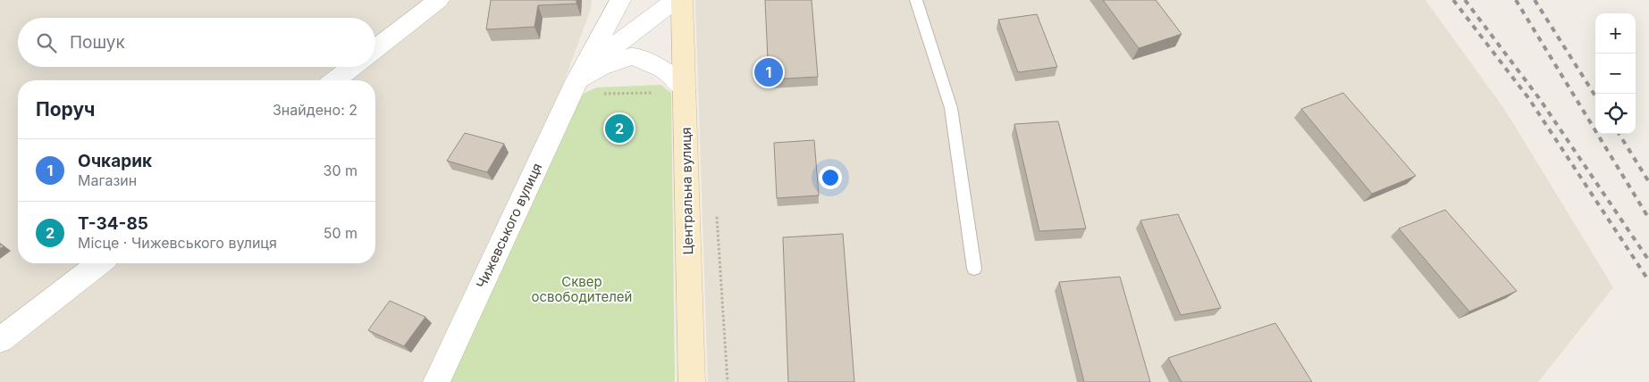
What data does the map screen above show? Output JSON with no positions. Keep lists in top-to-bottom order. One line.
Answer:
{"streets":{"main road":["Центральна вулиця"],"street":["Чижевського вулиця"]},"parks":["Сквер освободителей"],"page":{"map_buttons":["+","−"],"search":"Пошук","pins":["1","2"],"heading":["Поруч","Знайдено: 2"],"list":[{"mark":"1","name":"Очкарик","note":"Магазин","value":"30 m"},{"mark":"2","name":"Т-34-85","note":"Місце · Чижевського вулиця","value":"50 m"}]}}
